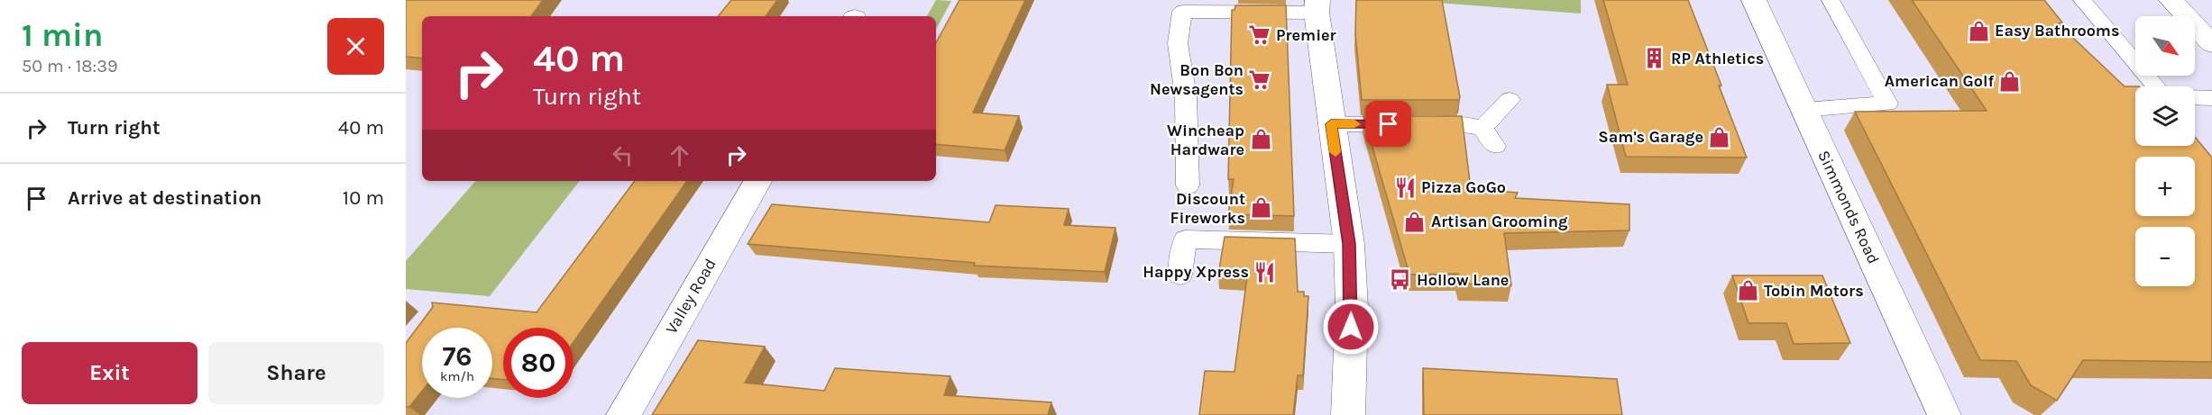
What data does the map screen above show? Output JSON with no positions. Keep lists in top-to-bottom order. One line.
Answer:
{"streets":{"main road":["Simmonds Road","Valley Road"]},"places":{"shop":["Easy Bathrooms","American Golf","Sam's Garage","Wincheap Hardware","Discount Fireworks","Artisan Grooming","Tobin Motors"],"supermarket":["Premier","Bon Bon Newsagents"],"building":["RP Athletics"],"restaurant":["Pizza GoGo","Happy Xpress"],"bus stop":["Hollow Lane"]},"north":"bottom right","page":{"heading":["1 min","50 m · 18:39"],"map_buttons":["+","−"],"turn":["40 m","Turn right"],"list":[{"name":"Turn right","value":"40 m"},{"name":"Arrive at destination","value":"10 m"}],"speed":"76 km/h","limit":"80","buttons":["Exit","Share"]}}
